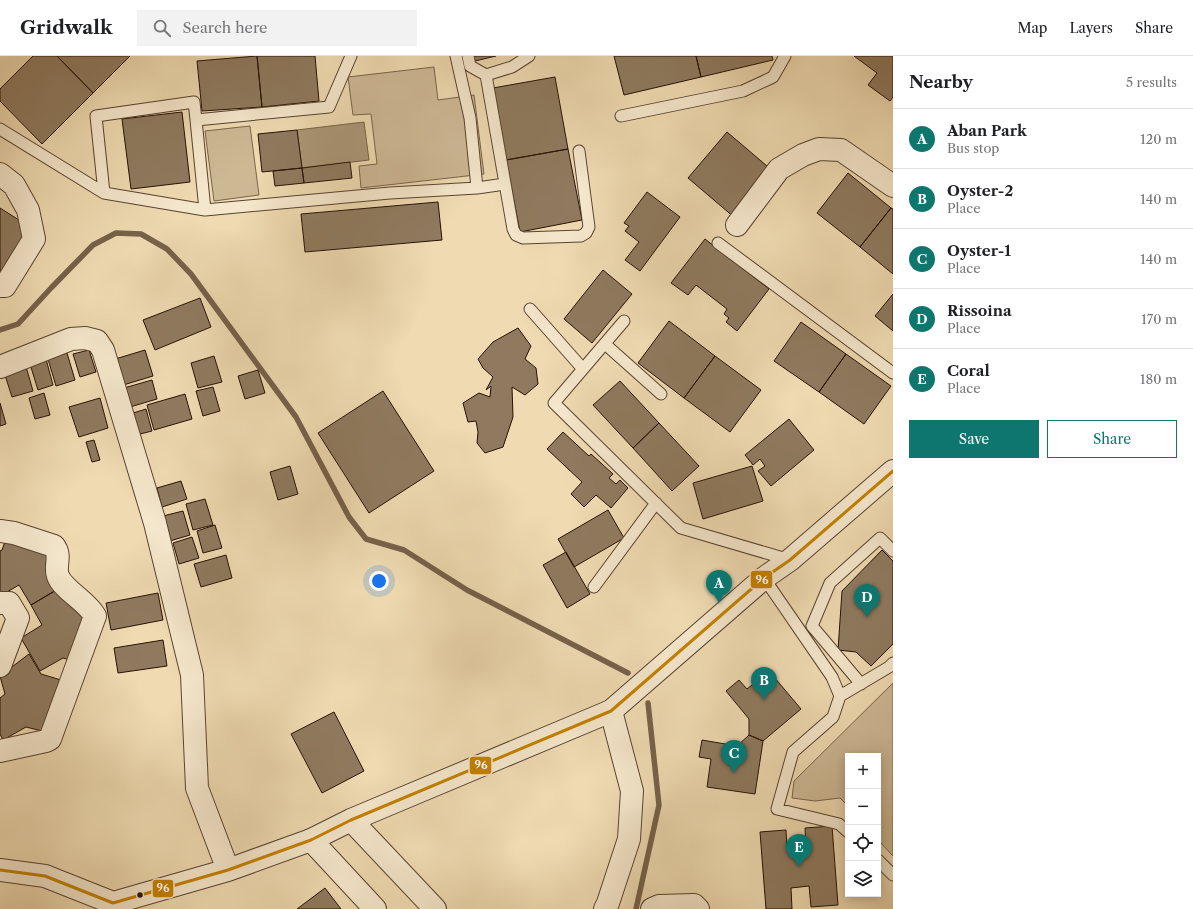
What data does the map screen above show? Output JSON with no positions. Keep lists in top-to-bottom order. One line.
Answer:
{"lines":["transit line 96"],"page":{"header":"Gridwalk","search":"Search here","nav":["Map","Layers","Share"],"heading":["Nearby","5 results"],"list":[{"mark":"A","name":"Aban Park","note":"Bus stop","value":"120 m"},{"mark":"B","name":"Oyster-2","note":"Place","value":"140 m"},{"mark":"C","name":"Oyster-1","note":"Place","value":"140 m"},{"mark":"D","name":"Rissoina","note":"Place","value":"170 m"},{"mark":"E","name":"Coral","note":"Place","value":"180 m"}],"buttons":["Save","Share"],"pins":["A","D","B","C","E"],"map_buttons":["+","−"]}}
